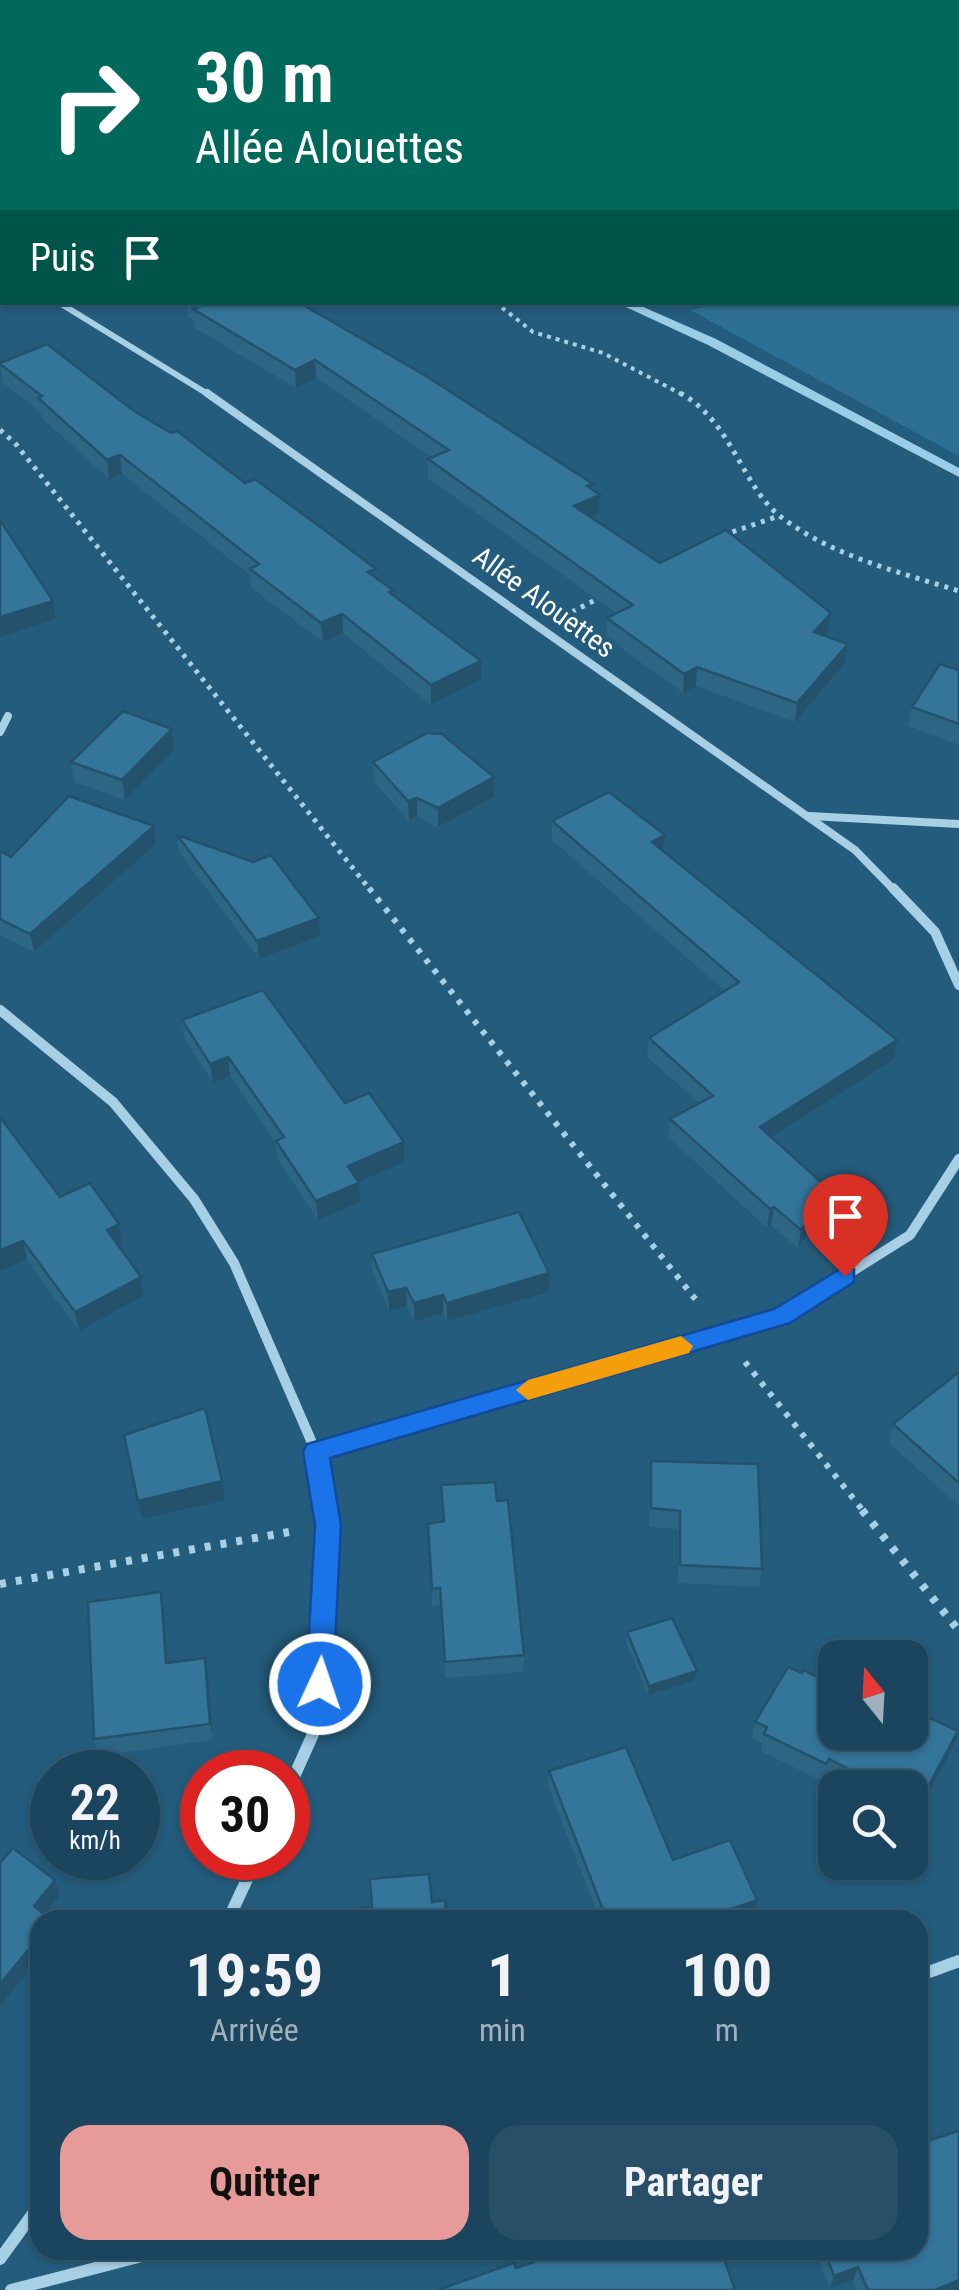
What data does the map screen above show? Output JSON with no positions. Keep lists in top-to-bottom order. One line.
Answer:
{"streets":{"street":["Allée Alouettes"]},"north":"top","page":{"turn":["30 m","Allée Alouettes"],"then":"Puis","speed":"22 km/h","limit":"30","eta":["19:59","Arrivée","1","min","100","m"],"buttons":["Quitter","Partager"]}}
